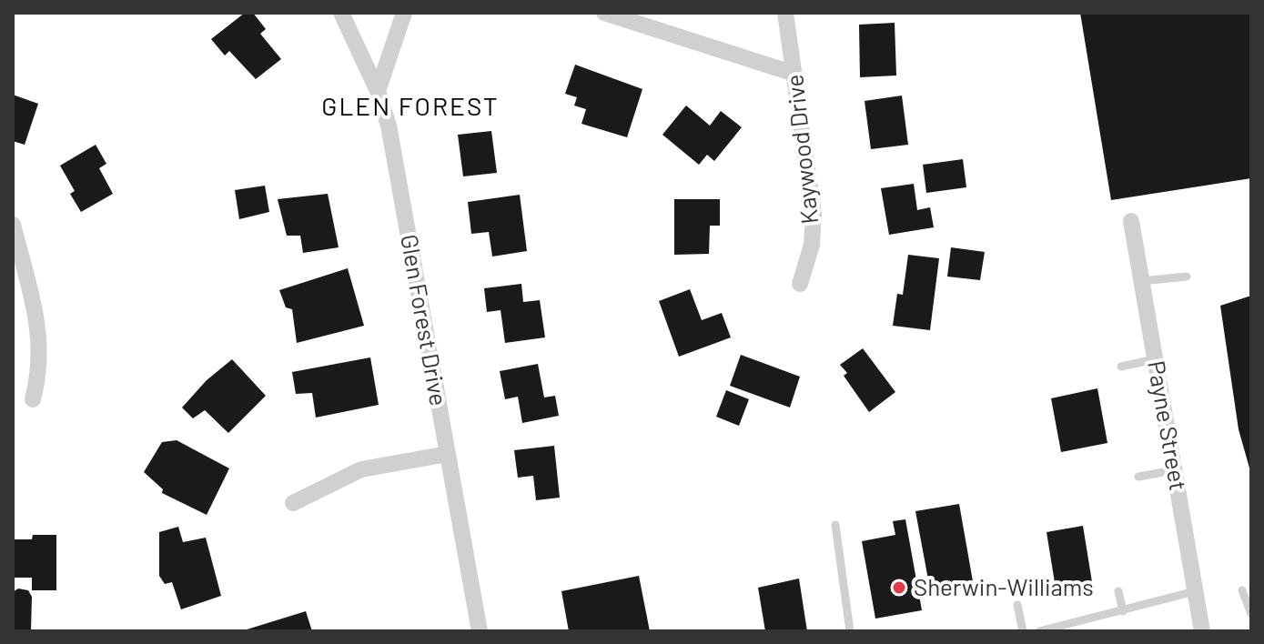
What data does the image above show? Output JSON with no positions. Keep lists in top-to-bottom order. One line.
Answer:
{"streets":{"street":["Kaywood Drive","Glen Forest Drive","Payne Street"]},"districts":["GLEN FOREST"],"places":["Sherwin-Williams"]}
